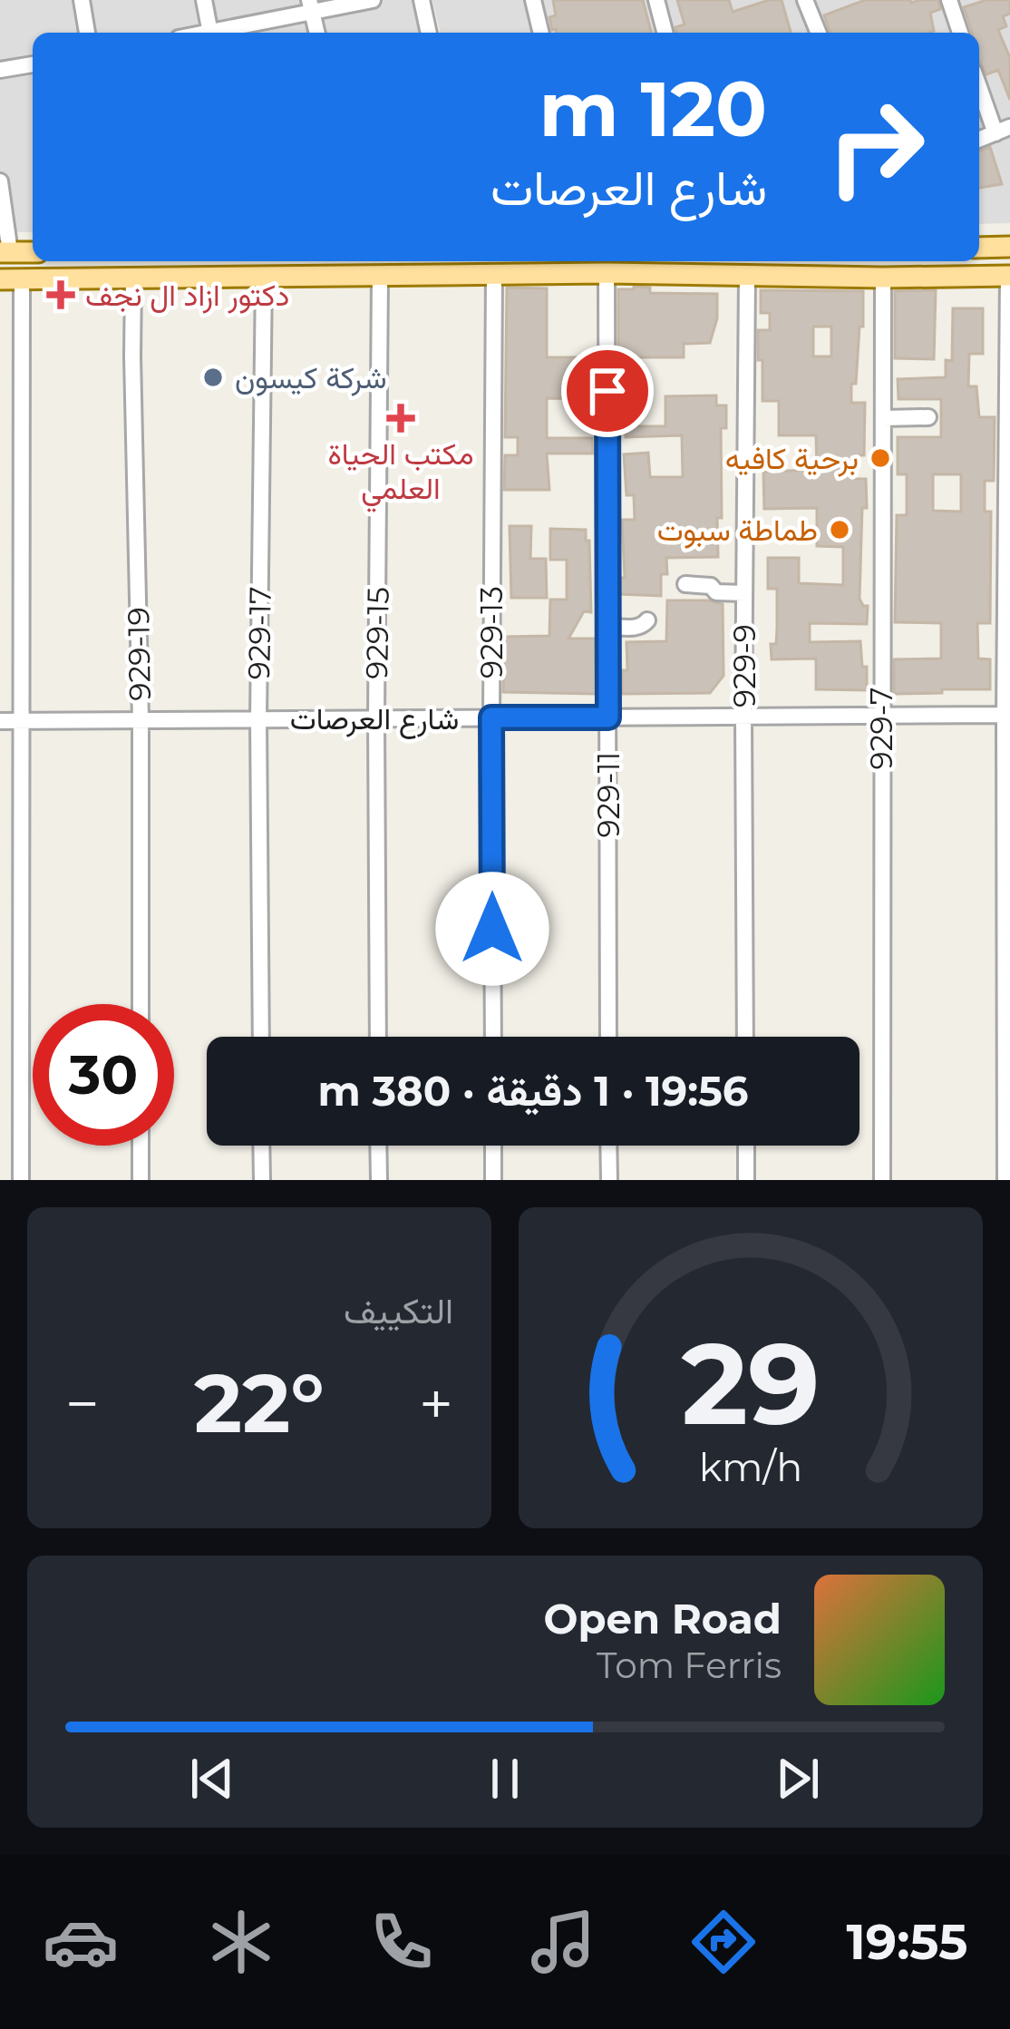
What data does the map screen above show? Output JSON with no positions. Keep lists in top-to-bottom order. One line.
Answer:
{"streets":{"street":["929-13","929-17","929-15","929-19","929-9","شارع العرصات","929-7","929-11"]},"crossings":[["929-13","شارع العرصات"],["929-17","شارع العرصات"],["929-15","شارع العرصات"],["929-19","شارع العرصات"],["929-9","شارع العرصات"],["شارع العرصات","929-7"],["شارع العرصات","929-11"]],"places":{"health":["دكتور ازاد ال نجف","مكتب الحياة العلمي"],"other":["شركة كيسون","برحية كافيه","طماطة سبوت"]},"page":{"turn":["120 m","شارع العرصات"],"limit":"30","trip":"19:56 · 1 دقيقة · 380 m","tile":"التكييف","heat":["−","22°","+"],"song":["Open Road","Tom Ferris"],"tabs":"19:55","gauge":["29","km/h"]}}
